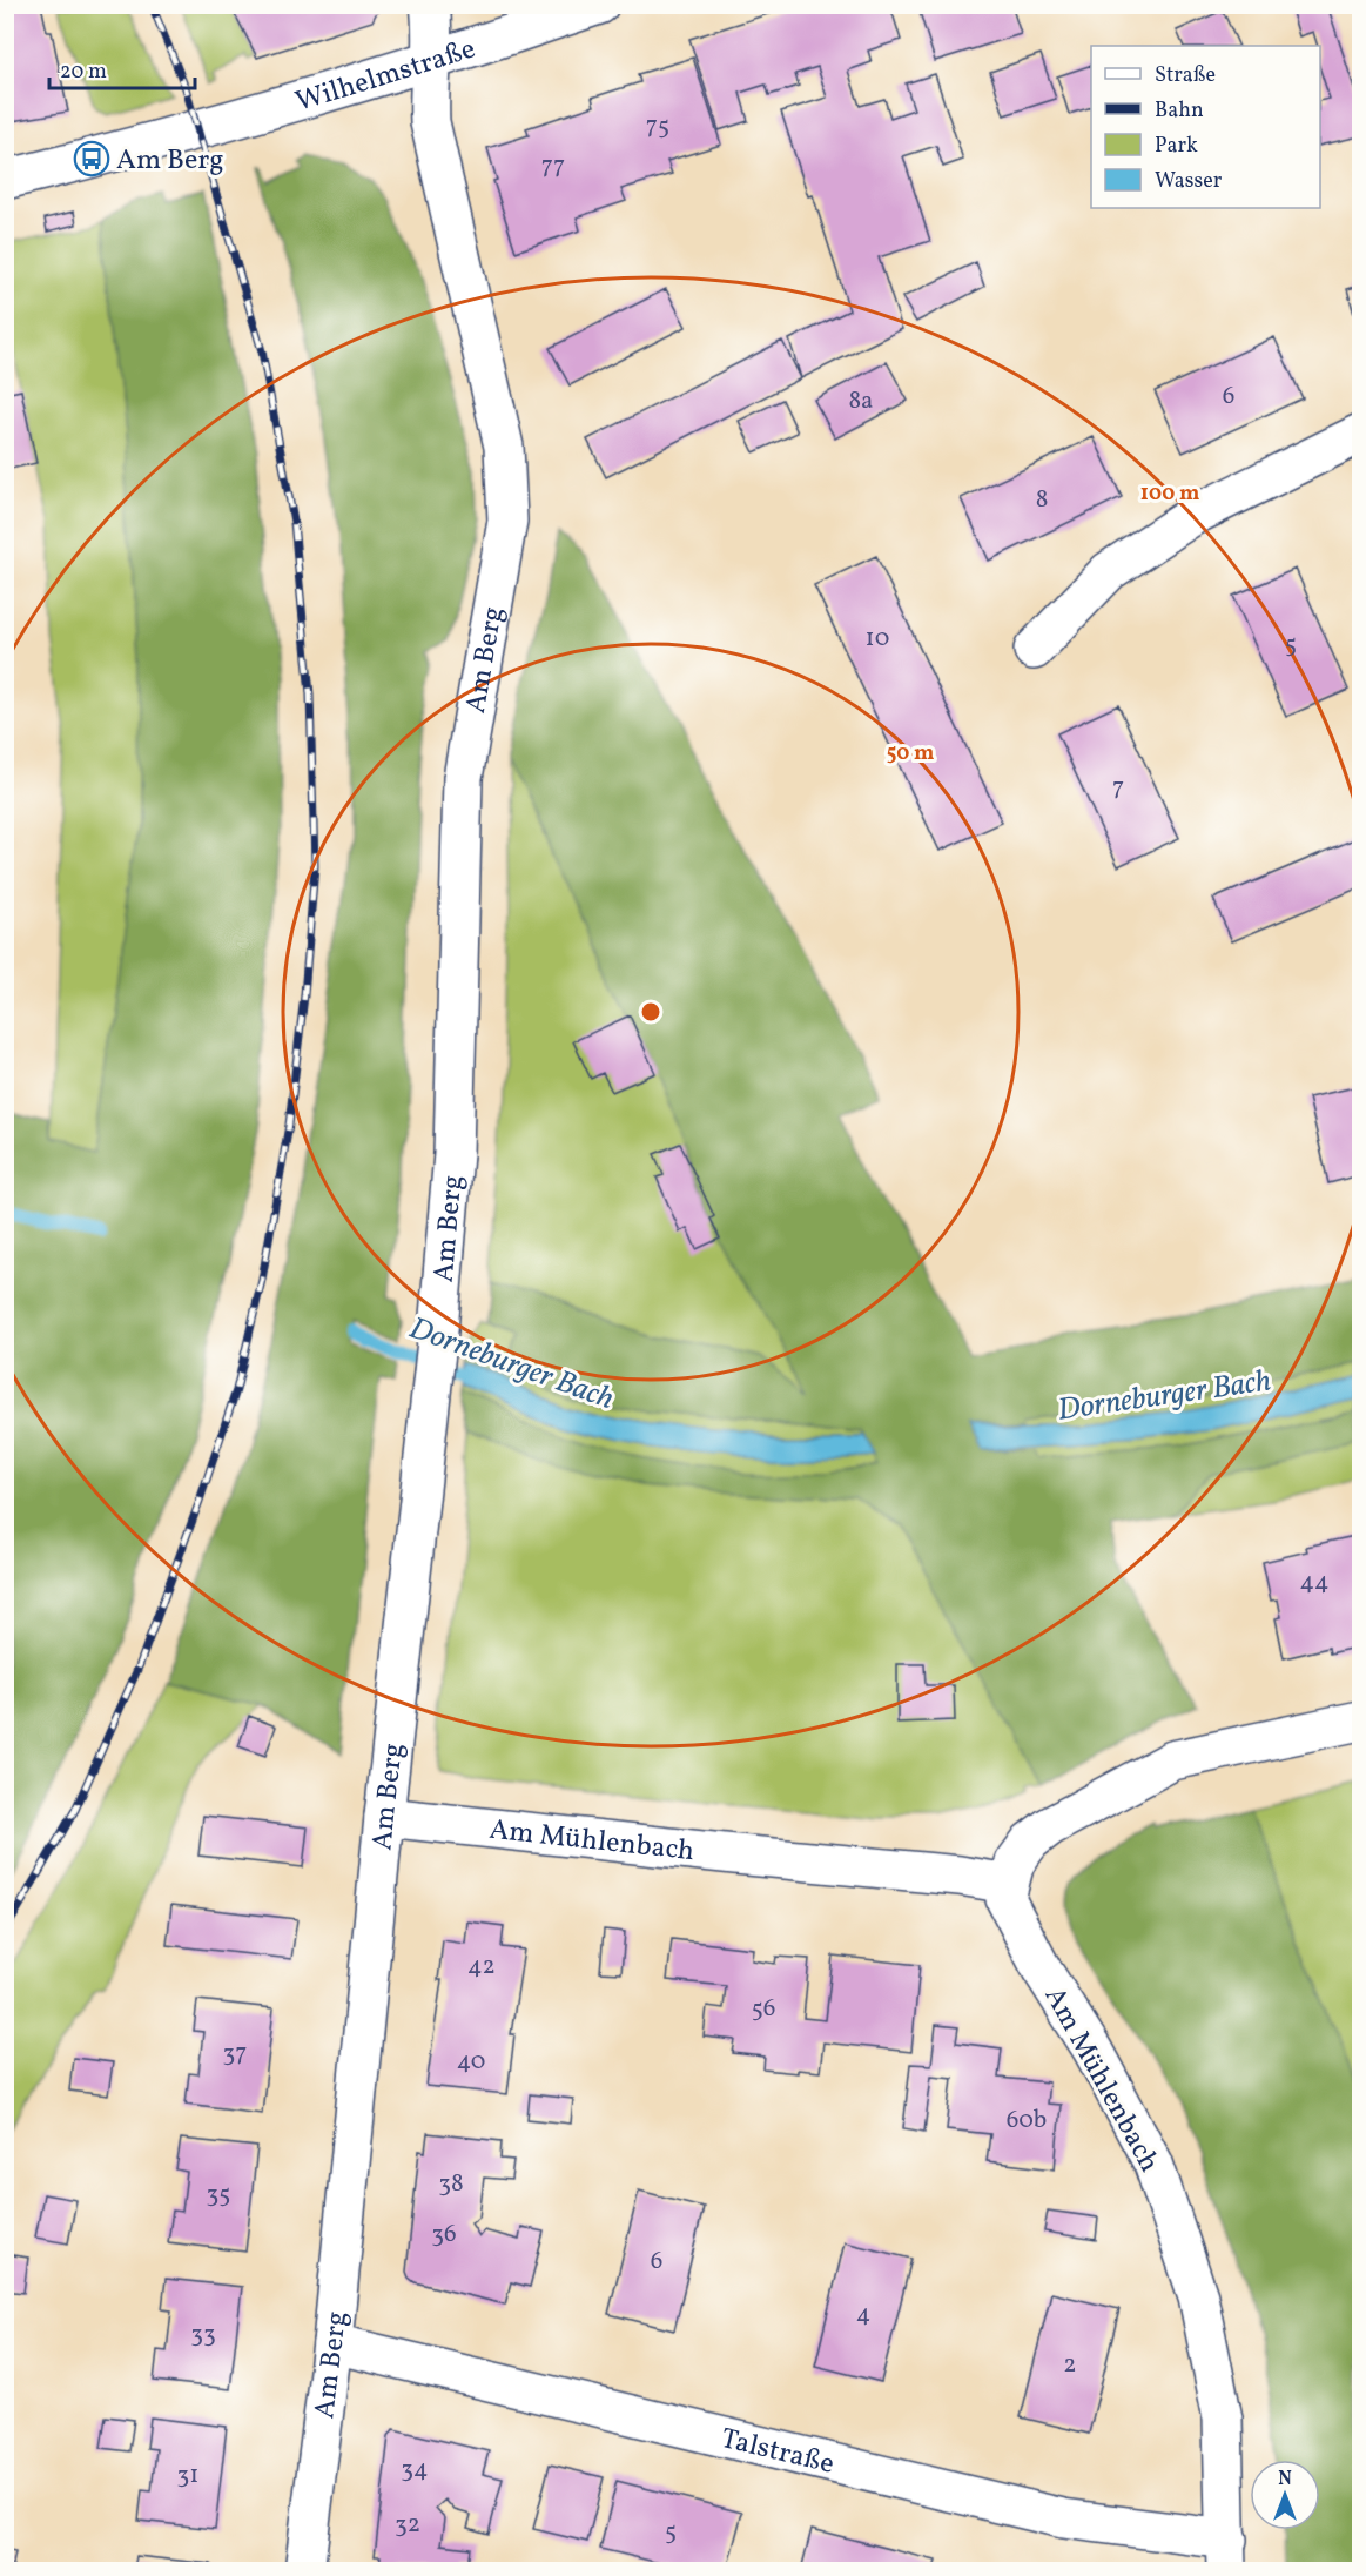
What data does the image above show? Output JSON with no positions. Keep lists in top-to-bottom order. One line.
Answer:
{"streets":{"street":["Wilhelmstraße","Am Berg","Am Mühlenbach","Talstraße"]},"crossings":[["Wilhelmstraße","Am Berg"],["Am Berg","Am Mühlenbach"],["Am Berg","Talstraße"],["Am Mühlenbach","Talstraße"]],"water":["Dorneburger Bach"],"places":{"bus stop":["Am Berg"]},"house_numbers":["75","77","6","8a","8","10","5","7","44","42","56","37","40","60b","38","35","36","6","4","33","2","34","31","32","5"],"legend":["Straße","Bahn","Park","Wasser"],"scale_bar":"20 m","north":"top","rings":["100 m","50 m"]}
